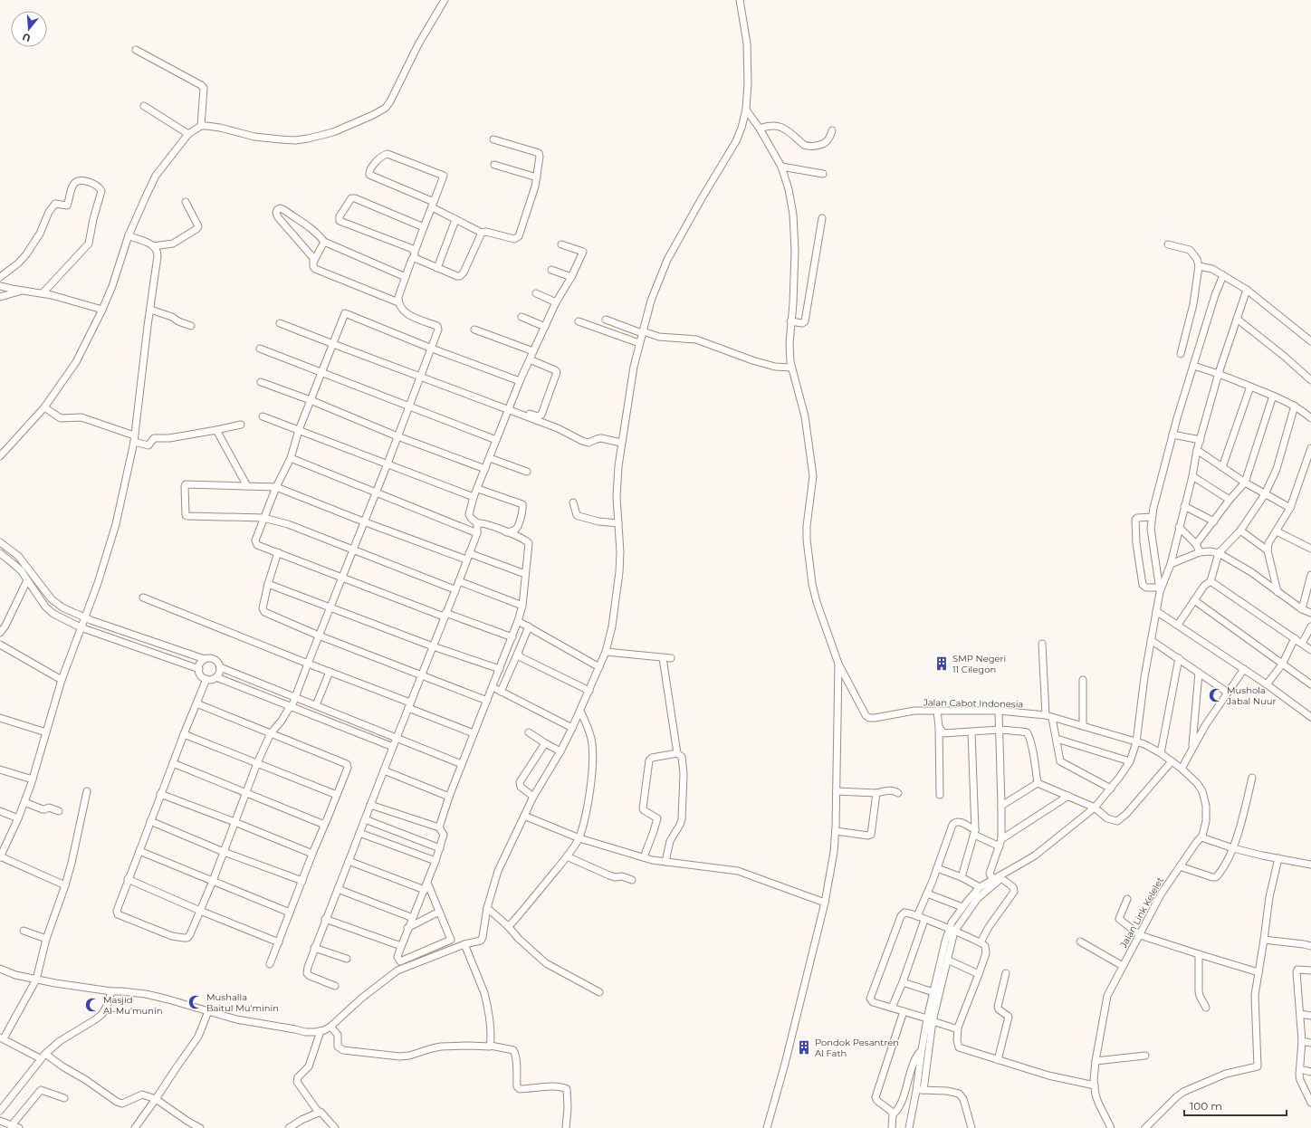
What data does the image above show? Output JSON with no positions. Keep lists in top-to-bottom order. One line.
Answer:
{"streets":{"street":["Jalan Cabot Indonesia","Jalan Link Kelelet"]},"crossings":[["Jalan Cabot Indonesia","Jalan Link Kelelet"]],"places":{"building":["SMP Negeri 11 Cilegon","Pondok Pesantren Al Fath"],"mosque":["Mushola Jabal Nuur","Mushalla Baitul Mu'minin","Masjid Al-Mu'munin"]},"scale_bar":"100 m","north":"bottom"}
